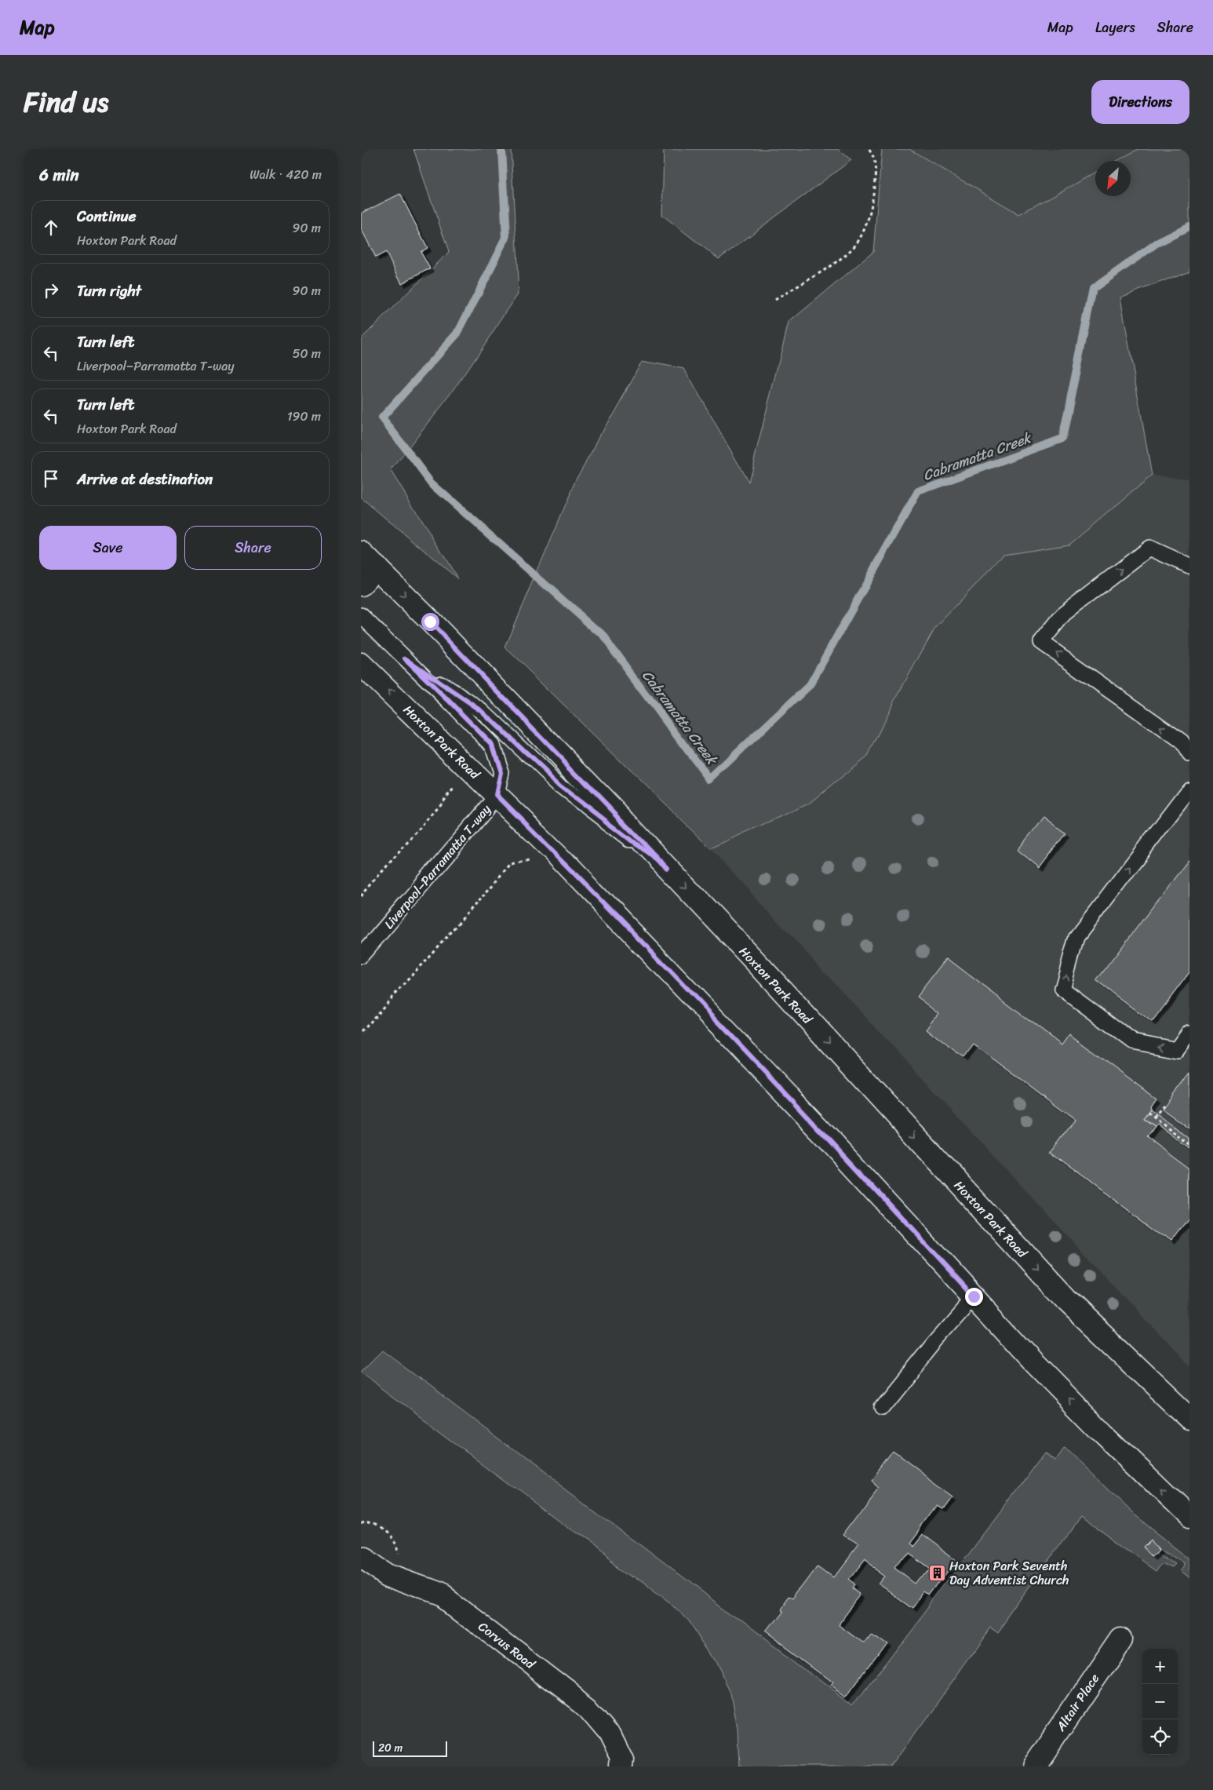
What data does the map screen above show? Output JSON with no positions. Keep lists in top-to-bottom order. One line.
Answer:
{"streets":{"main road":["Hoxton Park Road","Corvus Road","Altair Place"],"lane":["Liverpool–Parramatta T-way"]},"crossings":[["Hoxton Park Road","Liverpool–Parramatta T-way"]],"water":["Cabramatta Creek"],"places":{"building":["Hoxton Park Seventh Day Adventist Church"]},"scale_bar":"20 m","north":"bottom left","page":{"header":"Map","nav":["Map","Layers","Share"],"title":"Find us","buttons":["Directions",["Save","Share"]],"heading":["6 min","Walk · 420 m"],"list":[["Continue","Hoxton Park Road","90 m"],["Turn right","90 m"],["Turn left","Liverpool–Parramatta T-way","50 m"],["Turn left","Hoxton Park Road","190 m"],"Arrive at destination"],"map_buttons":["+","−"],"scale":"20 m"}}
